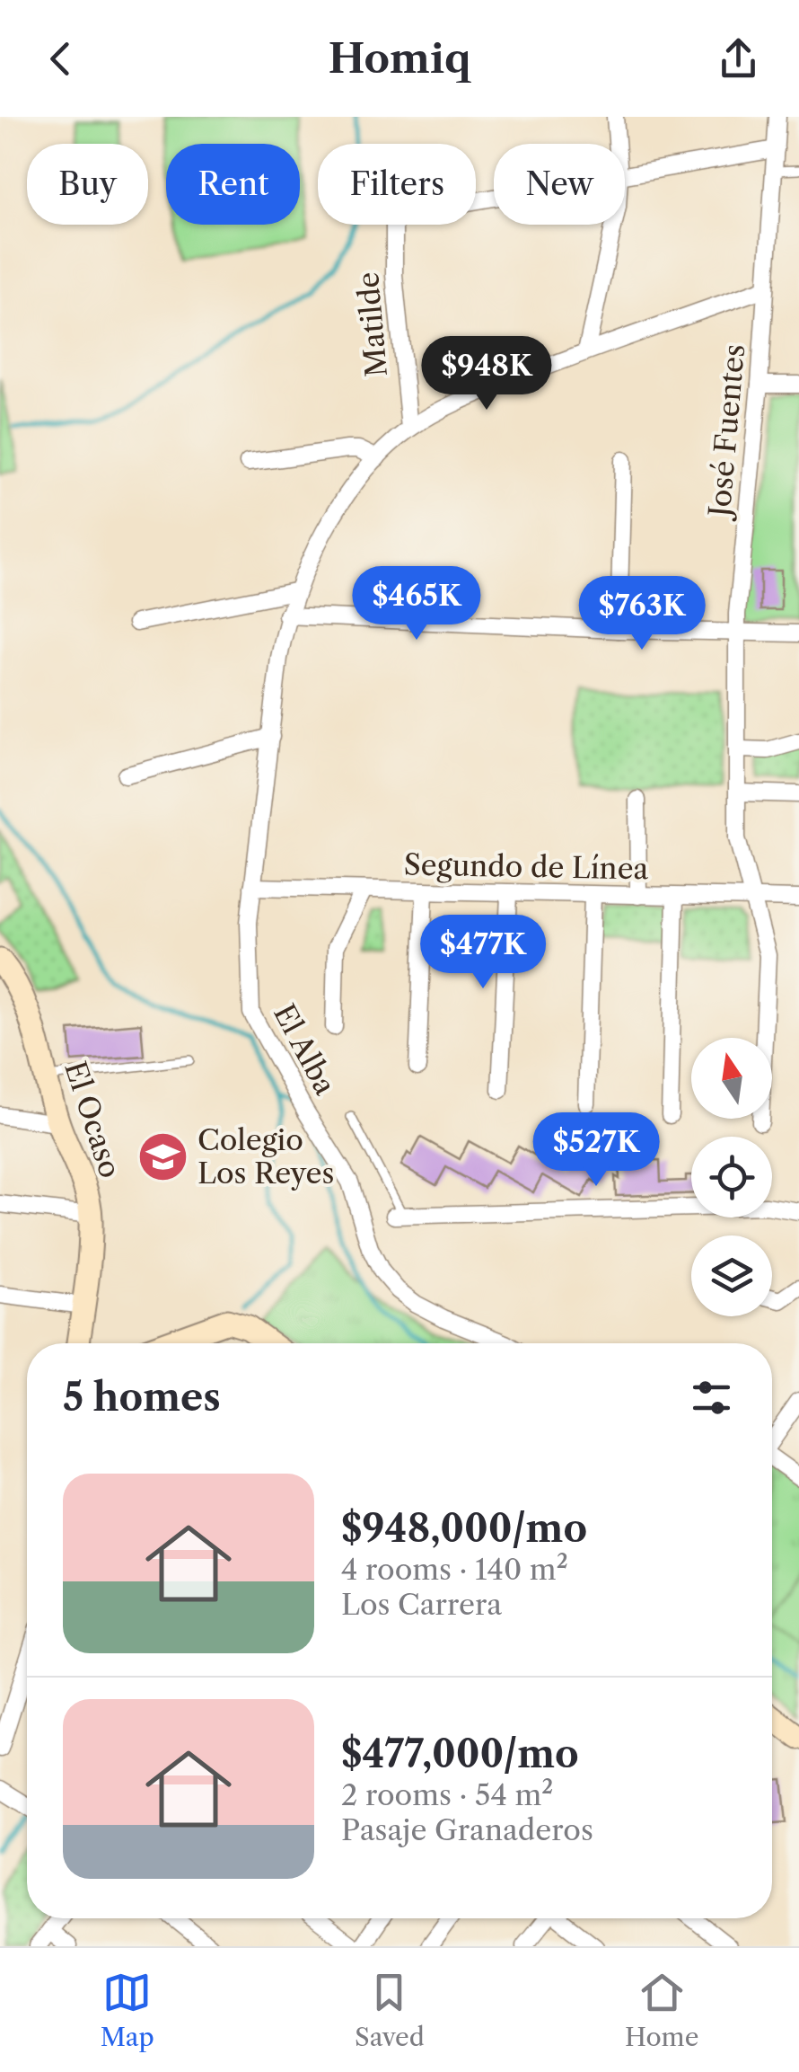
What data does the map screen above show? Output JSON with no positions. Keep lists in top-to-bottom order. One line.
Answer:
{"streets":{"street":["Matilde","José Fuentes","Segundo de Línea","El Alba","El Ocaso"]},"crossings":[["José Fuentes","Segundo de Línea"],["Segundo de Línea","El Alba"]],"places":{"school or university":["Colegio Los Reyes"]},"north":"top","page":{"header":"Homiq","chip":["Buy","Rent","Filters","New"],"price":["$948K","$465K","$763K","$477K","$527K"],"heading":"5 homes","list":[{"name":"$948,000/mo","note":"4 rooms · 140 m² · Los Carrera"},{"name":"$477,000/mo","note":"2 rooms · 54 m² · Pasaje Granaderos"}],"tabs":["Map","Saved","Home"]}}
